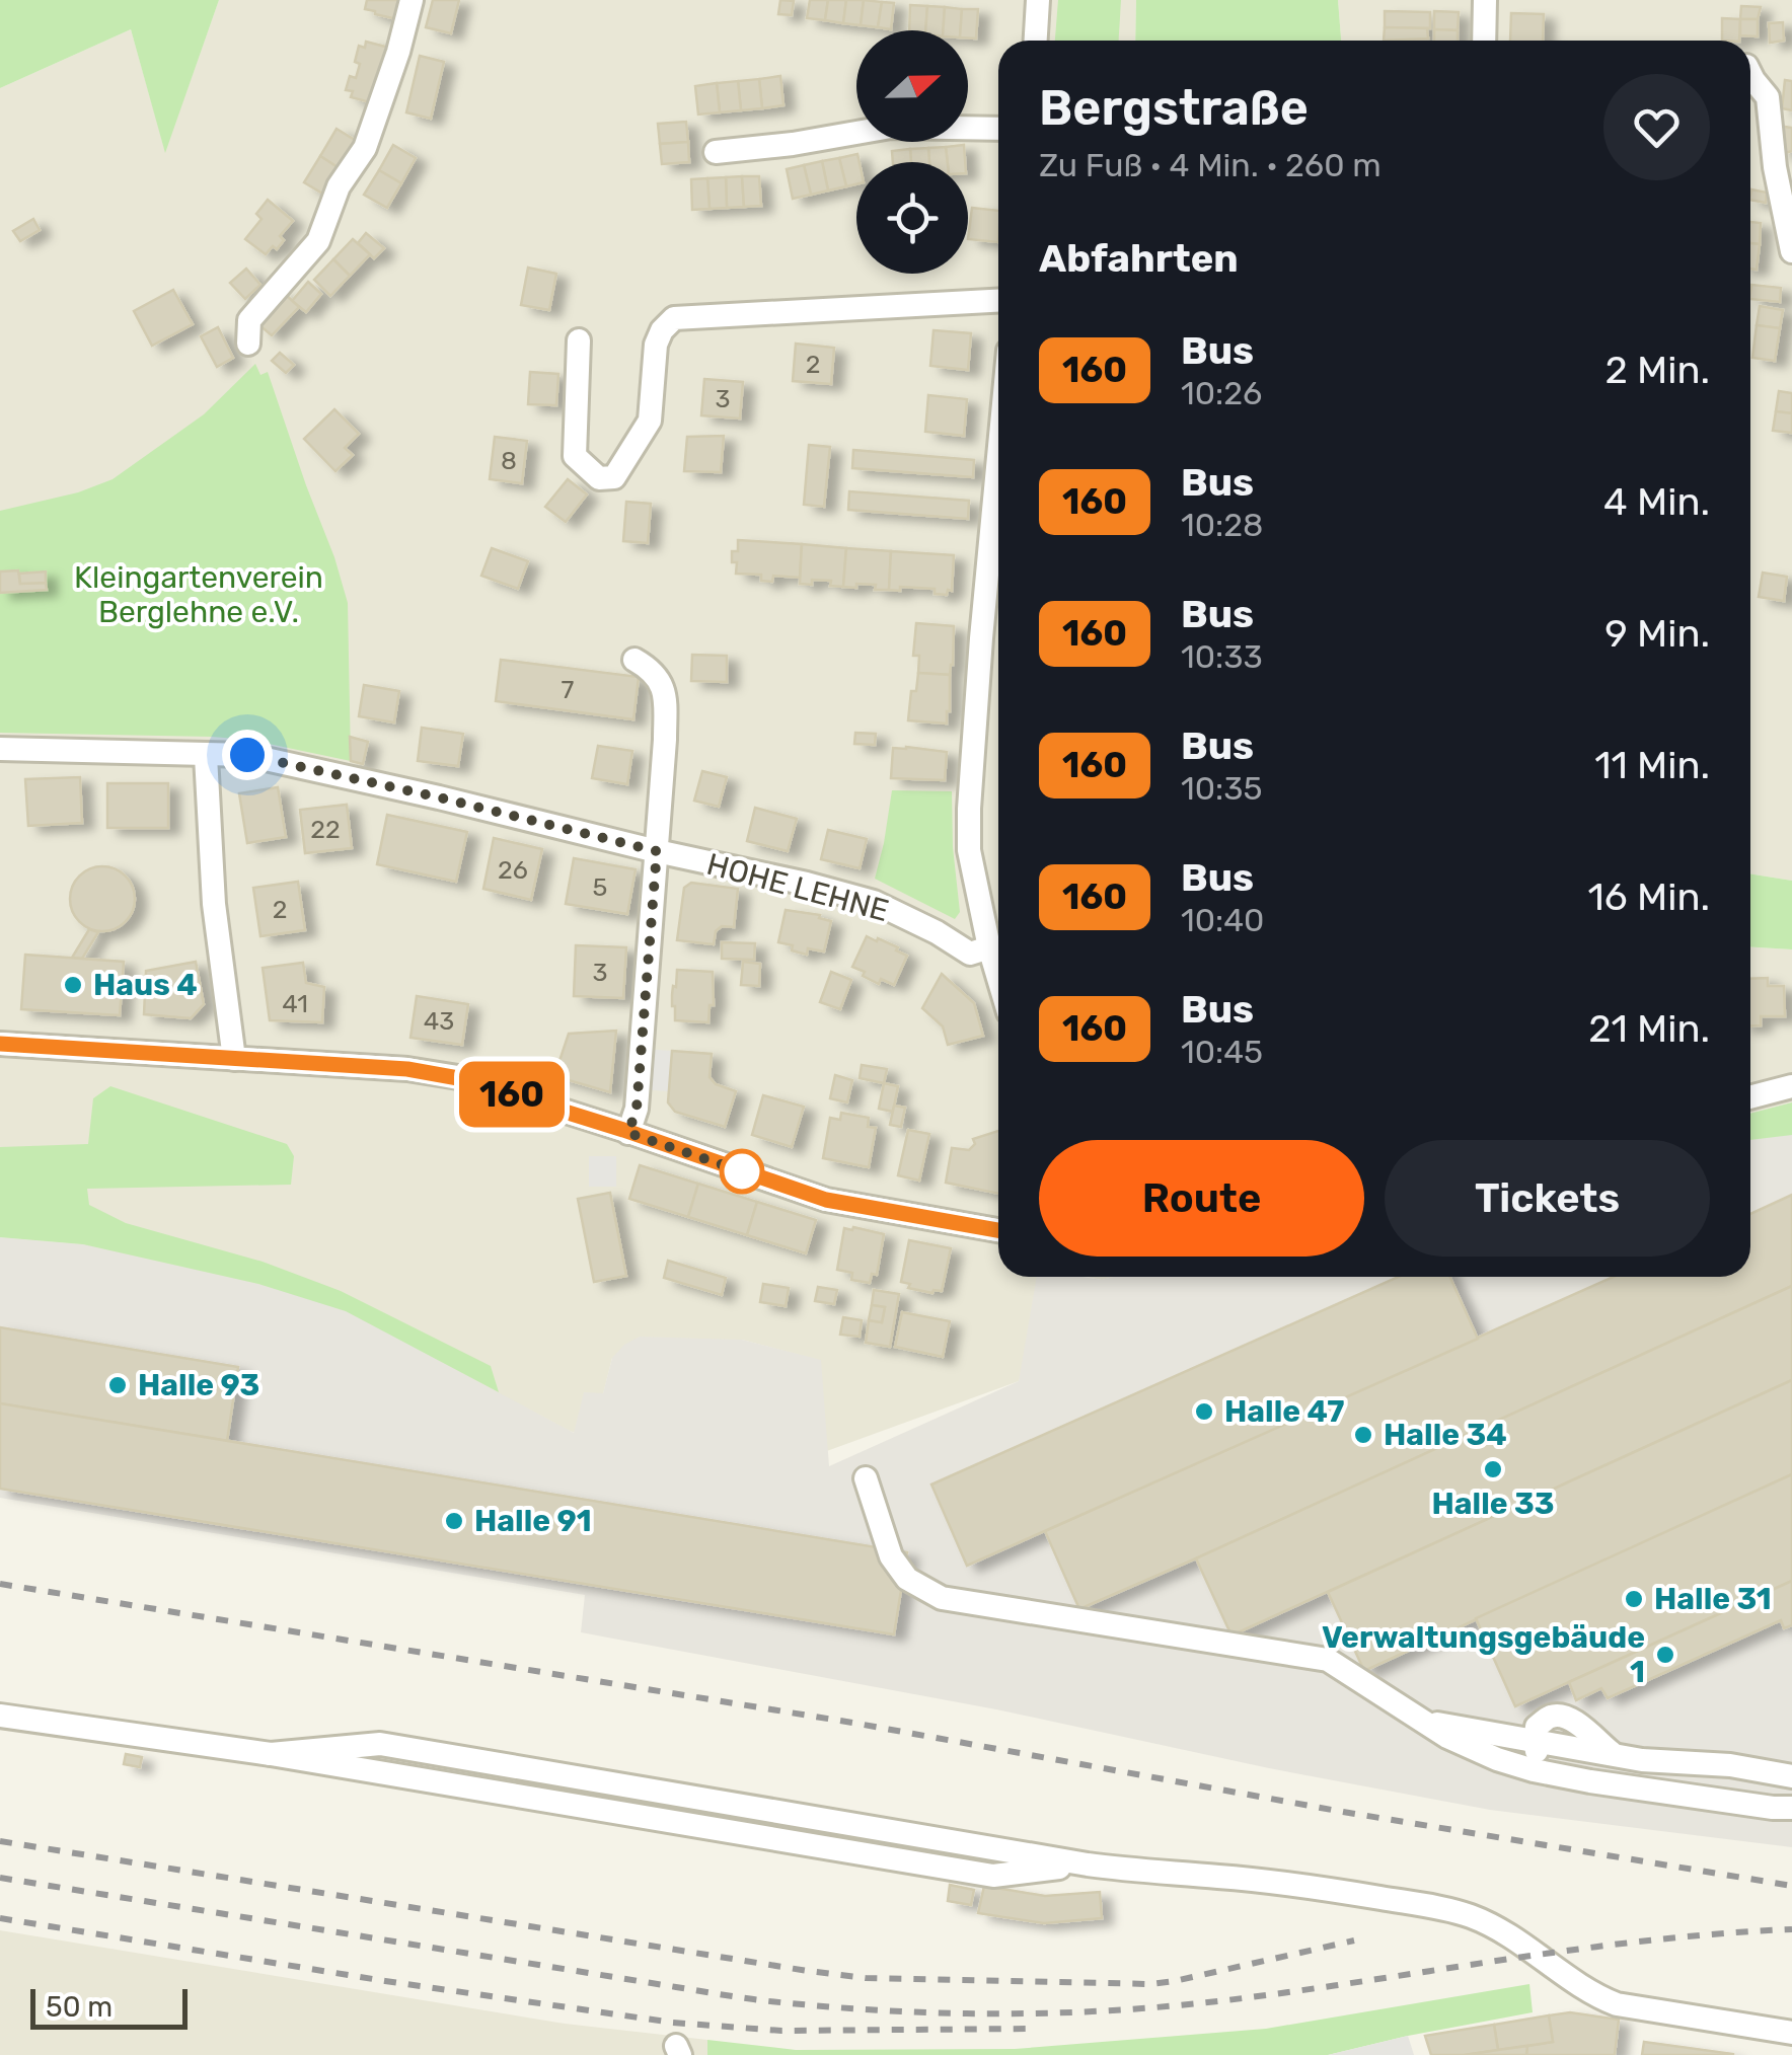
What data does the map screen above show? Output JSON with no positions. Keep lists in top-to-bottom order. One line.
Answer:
{"streets":{"street":["HOHE LEHNE"]},"parks":["Kleingartenverein Berglehne e.V."],"places":["Haus 4","Halle 93","Halle 47","Halle 34","Halle 33","Halle 91","Halle 31","Verwaltungsgebäude 1"],"lines":["bus line 160"],"house_numbers":["2","3","8","7","22","26","5","2","3","41","43"],"scale_bar":"50 m","north":"right","page":{"on_map":"160","heading":[["Bergstraße","Zu Fuß · 4 Min. · 260 m"],"Abfahrten"],"list":[{"mark":"160","name":"Bus","note":"10:26","value":"2 Min."},{"mark":"160","name":"Bus","note":"10:28","value":"4 Min."},{"mark":"160","name":"Bus","note":"10:33","value":"9 Min."},{"mark":"160","name":"Bus","note":"10:35","value":"11 Min."},{"mark":"160","name":"Bus","note":"10:40","value":"16 Min."},{"mark":"160","name":"Bus","note":"10:45","value":"21 Min."}],"buttons":["Route","Tickets"],"scale":"50 m"}}
